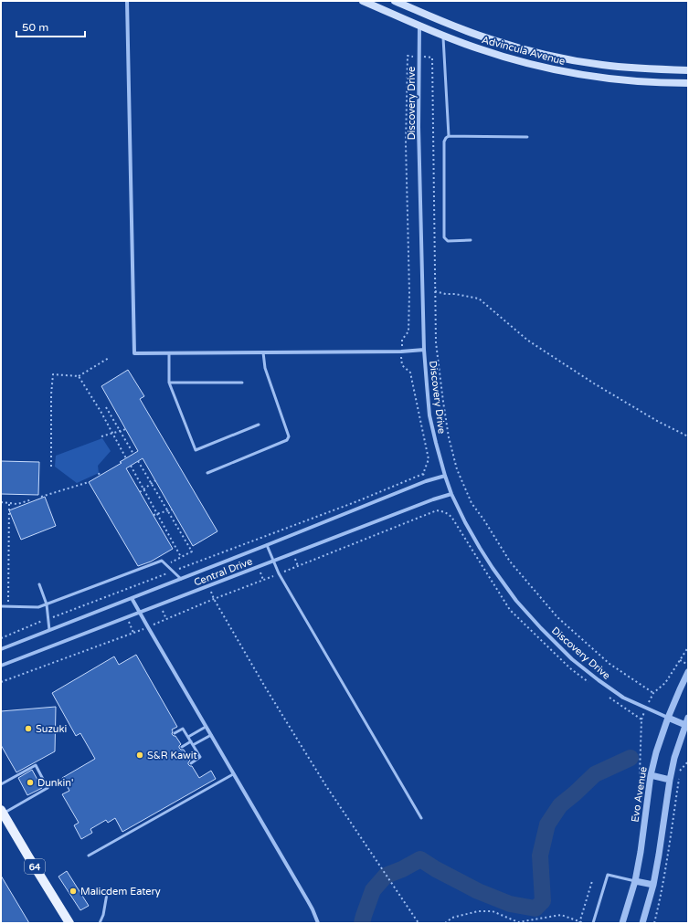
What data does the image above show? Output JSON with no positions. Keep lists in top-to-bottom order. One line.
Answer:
{"streets":{"main road":["Advincula Avenue","64"],"street":["Discovery Drive","Central Drive","Evo Avenue"]},"crossings":[["Advincula Avenue","Discovery Drive"],["Discovery Drive","Central Drive"],["Discovery Drive","Evo Avenue"]],"places":["Suzuki","S&R Kawit","Dunkin'","Malicdem Eatery"],"scale_bar":"50 m"}
